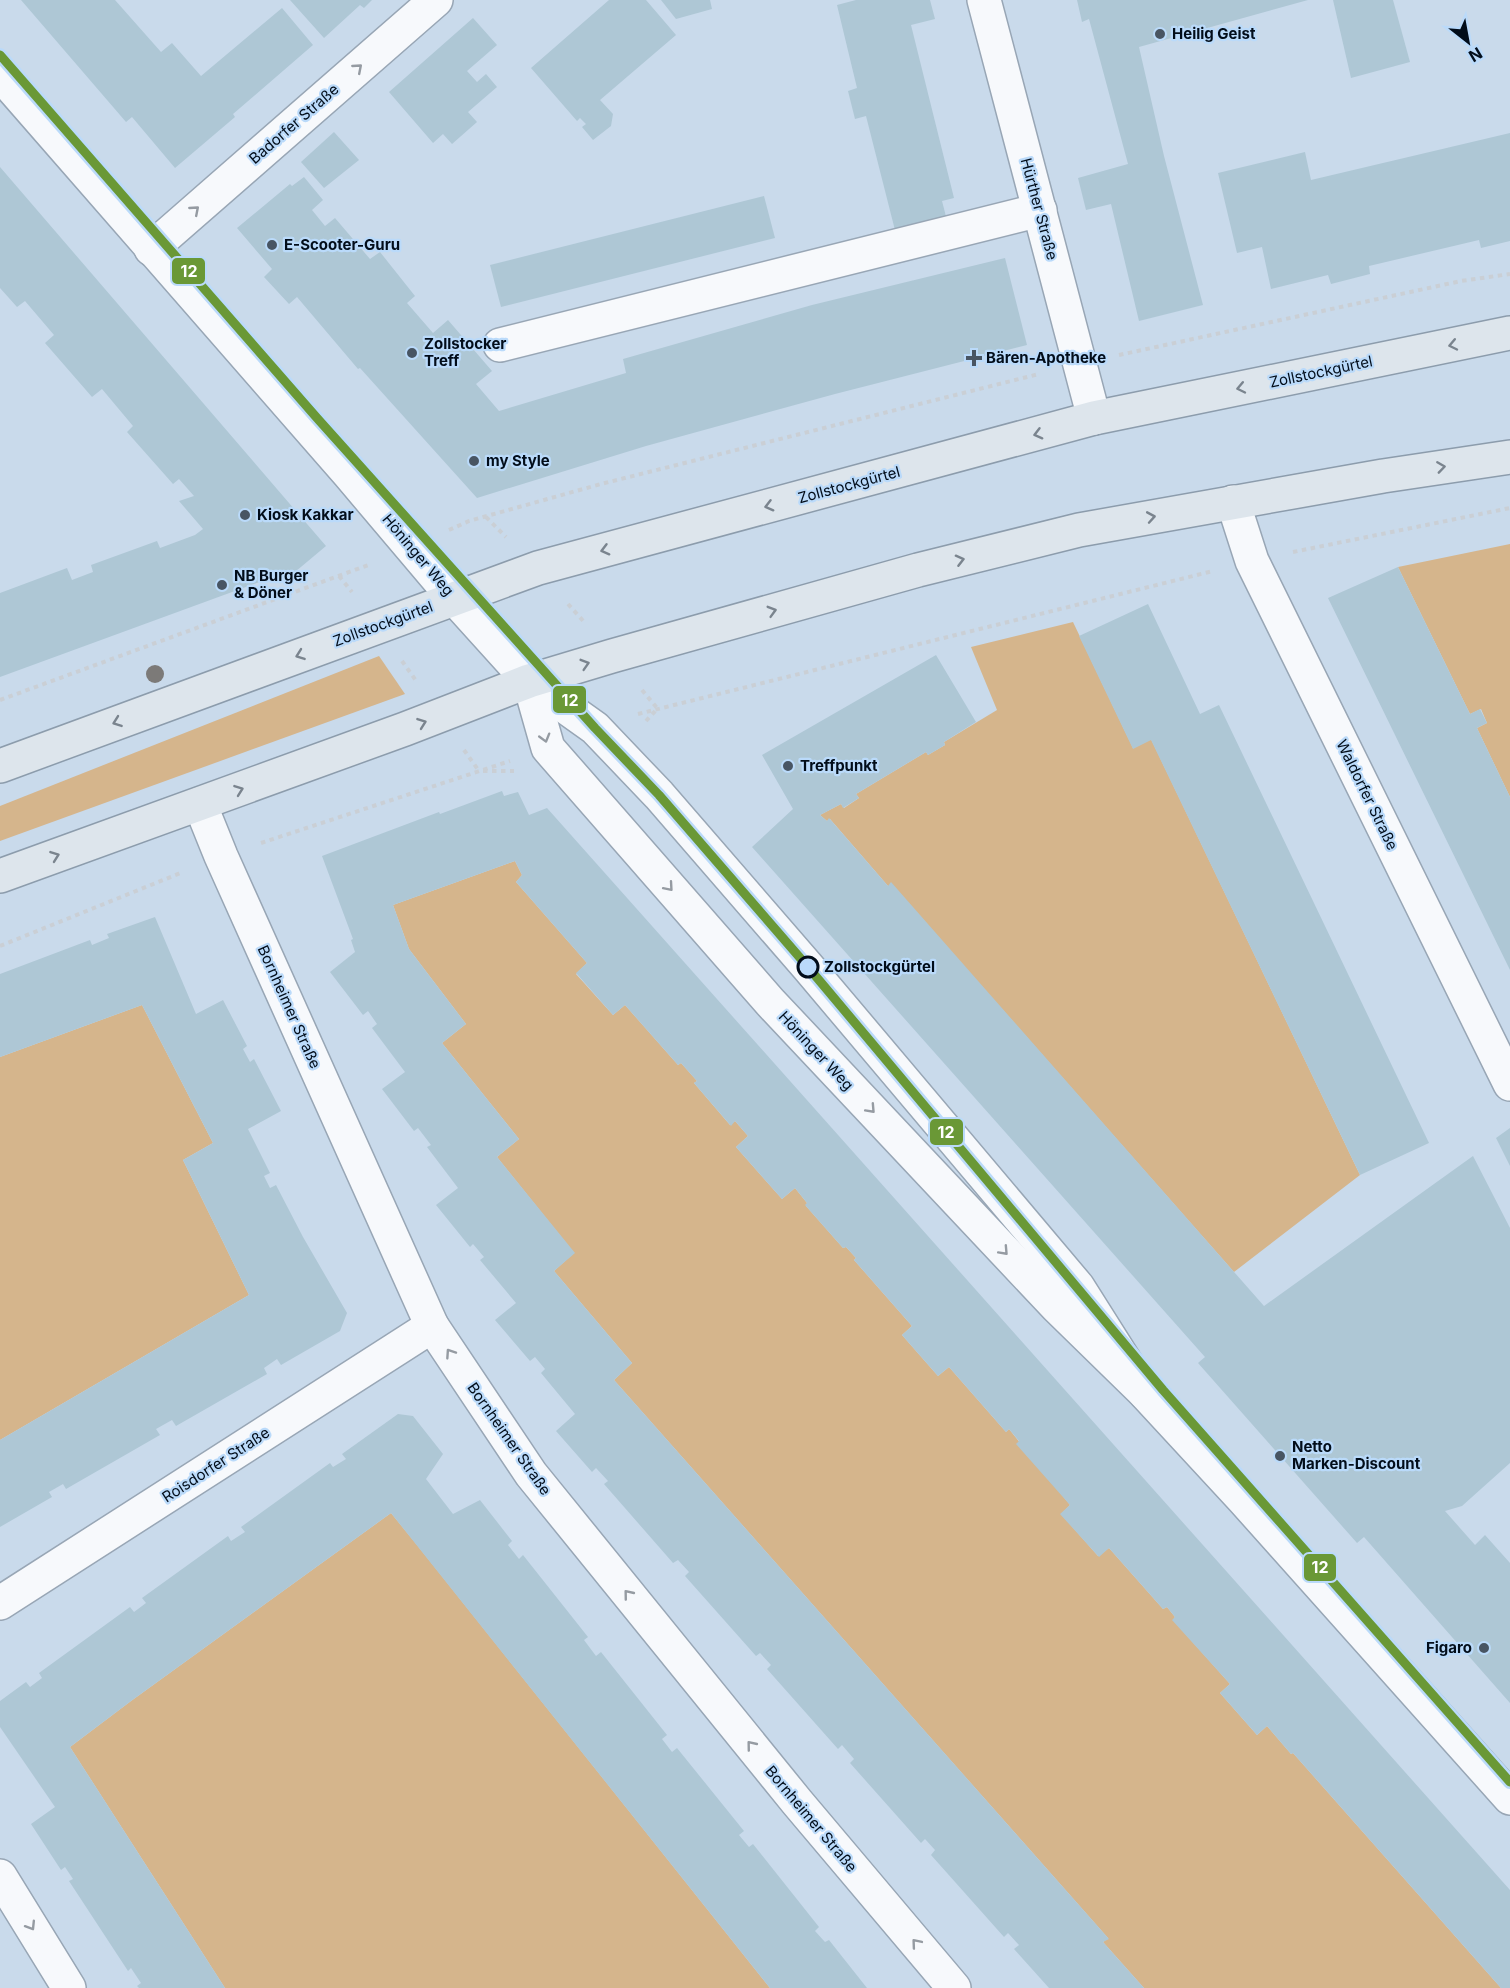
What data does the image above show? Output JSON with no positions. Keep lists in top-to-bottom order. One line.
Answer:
{"streets":{"main road":["Zollstockgürtel"],"street":["Badorfer Straße","Hürther Straße","Höninger Weg","Waldorfer Straße","Bornheimer Straße","Roisdorfer Straße"]},"crossings":[["Badorfer Straße","Höninger Weg"],["Hürther Straße","Zollstockgürtel"],["Zollstockgürtel","Höninger Weg"],["Bornheimer Straße","Roisdorfer Straße"]],"one_way":["Badorfer Straße","Bornheimer Straße"],"places":{"other":["Heilig Geist","E-Scooter-Guru","Zollstocker Treff","my Style","Kiosk Kakkar","NB Burger & Döner","Treffpunkt","Zollstockgürtel","Netto Marken-Discount","Figaro"],"health":["Bären-Apotheke"]},"lines":["transit line 12"],"north":"bottom right"}
